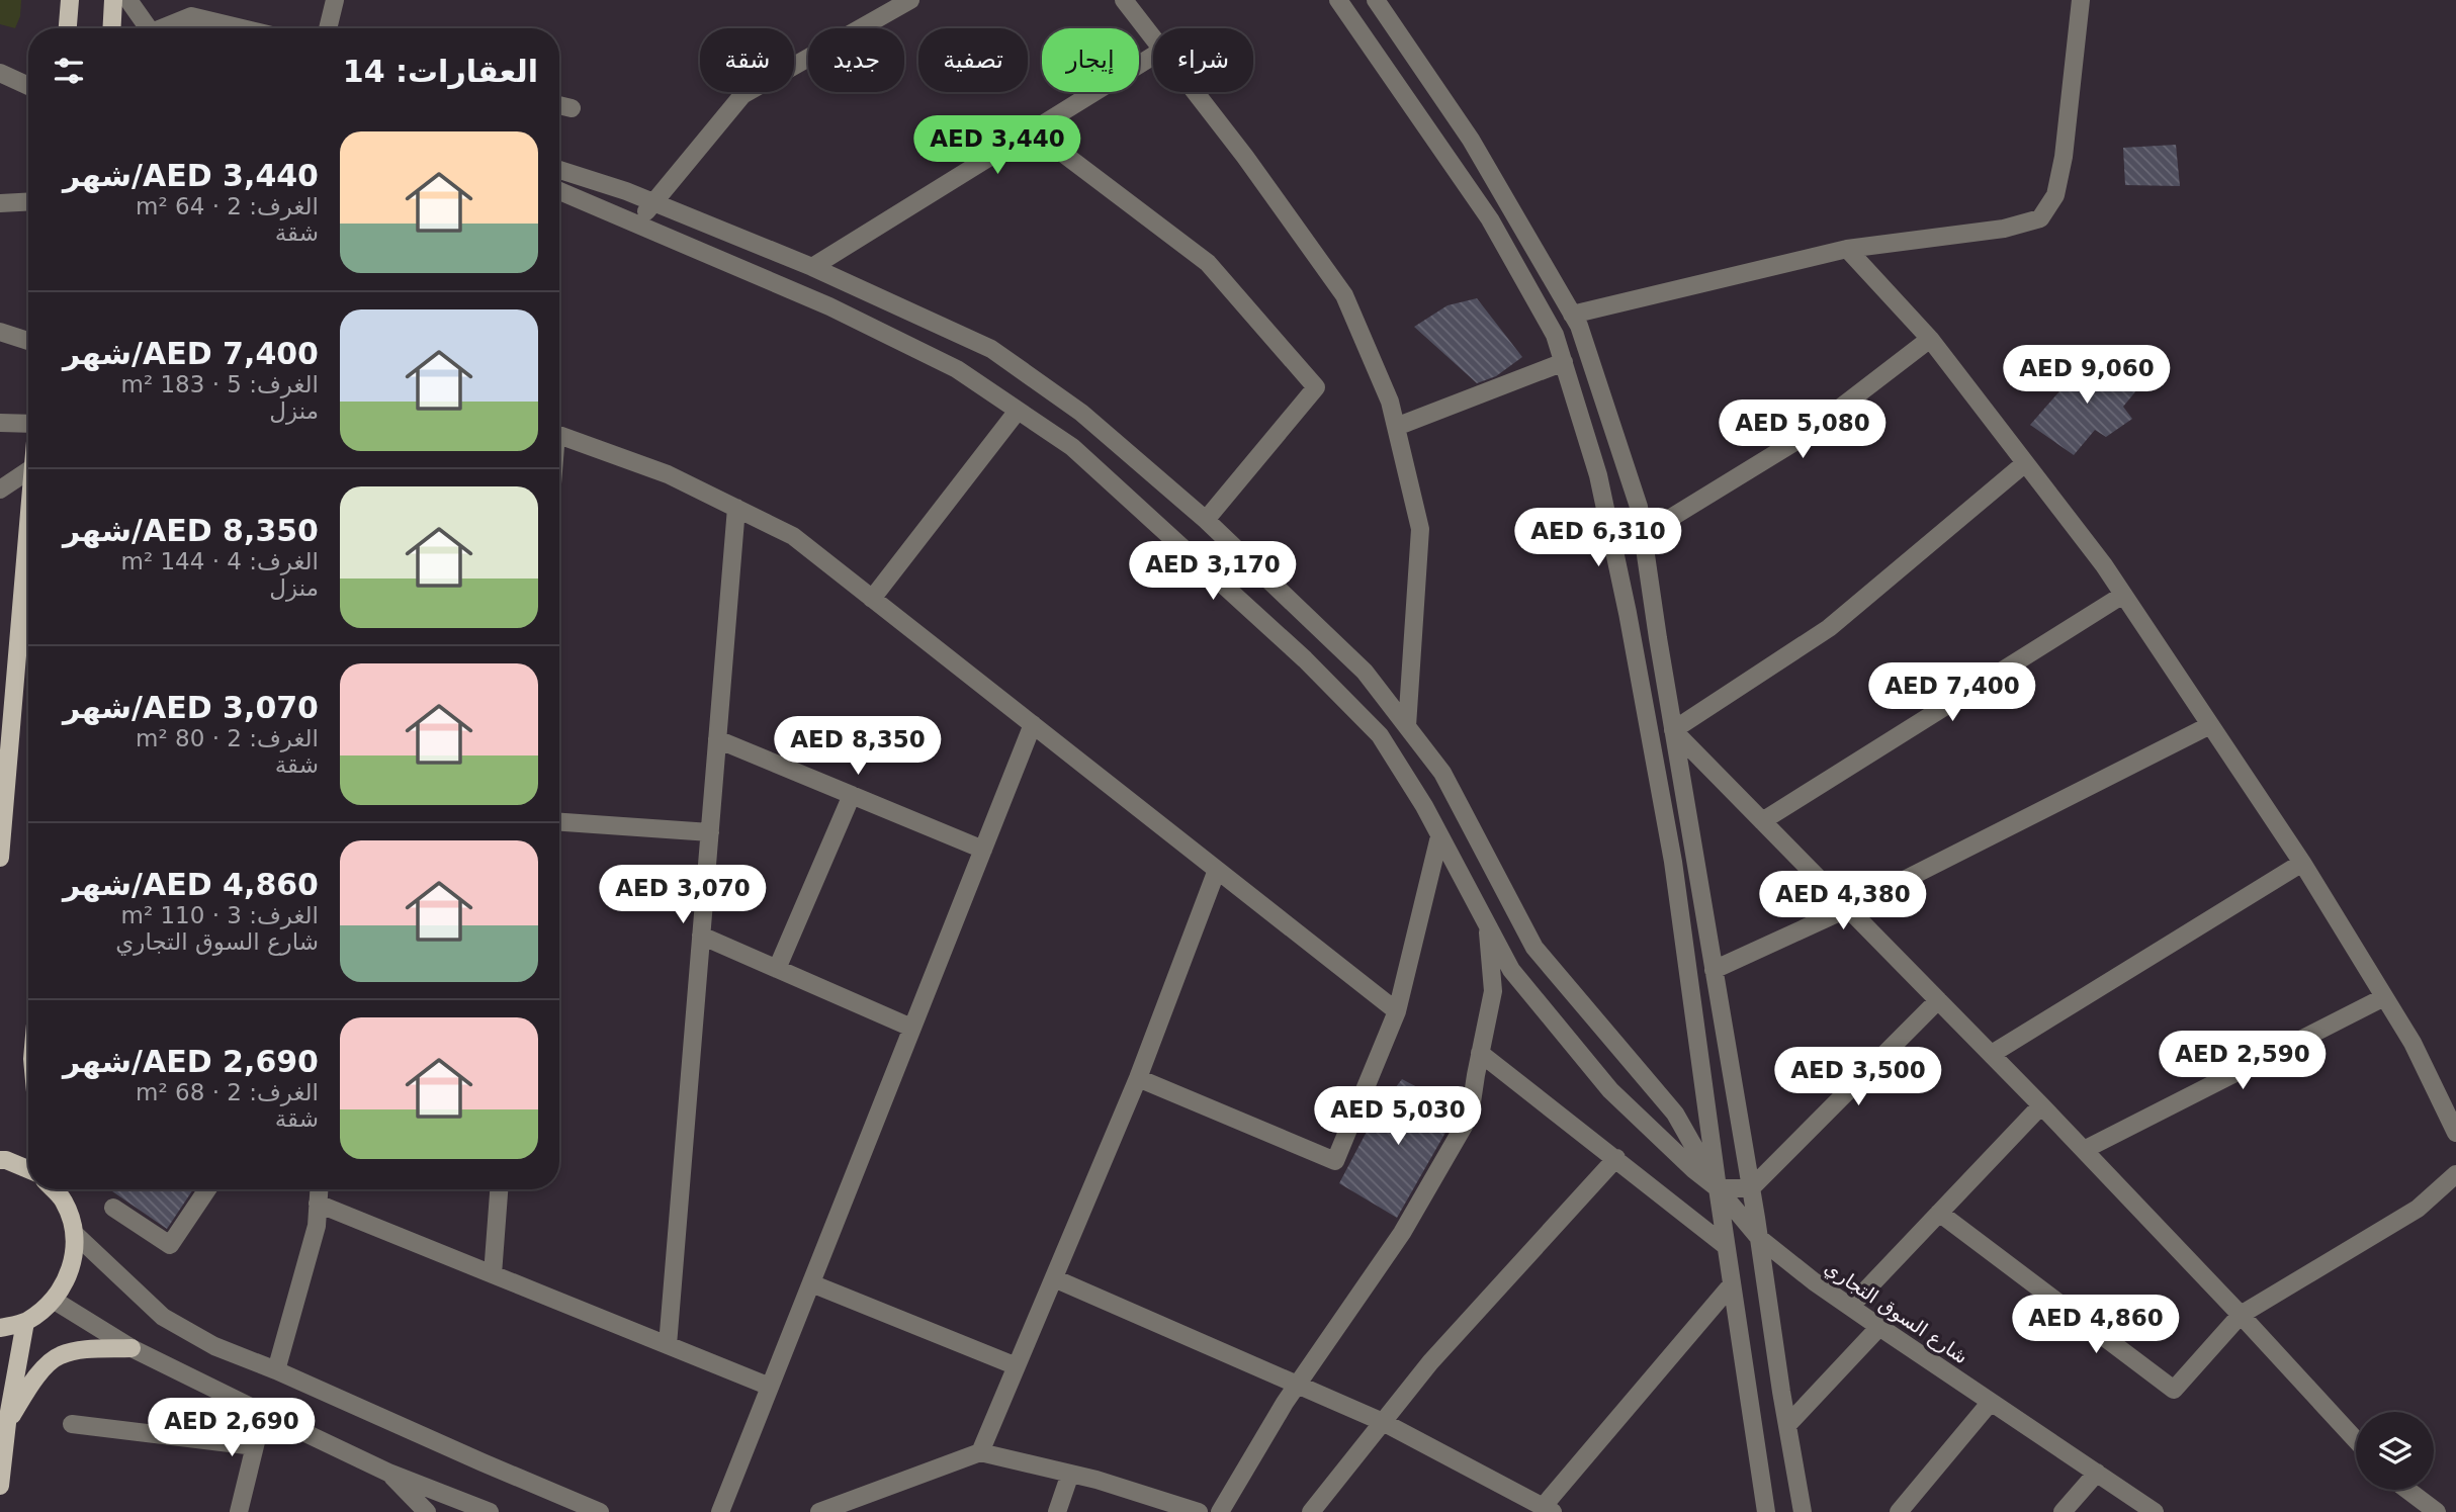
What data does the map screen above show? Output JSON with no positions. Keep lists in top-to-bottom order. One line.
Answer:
{"streets":{"street":["شارع السوق التجاري"]},"page":{"chip":["شراء","إيجار","تصفية","جديد","شقة"],"heading":"العقارات: 14","list":[{"name":"AED 3,440/شهر","note":"الغرف: 2 · 64 m² · شقة"},{"name":"AED 7,400/شهر","note":"الغرف: 5 · 183 m² · منزل"},{"name":"AED 8,350/شهر","note":"الغرف: 4 · 144 m² · منزل"},{"name":"AED 3,070/شهر","note":"الغرف: 2 · 80 m² · شقة"},{"name":"AED 4,860/شهر","note":"الغرف: 3 · 110 m² · شارع السوق التجاري"},{"name":"AED 2,690/شهر","note":"الغرف: 2 · 68 m² · شقة"}],"price":["AED 3,440","AED 9,060","AED 5,080","AED 6,310","AED 3,170","AED 7,400","AED 8,350","AED 3,070","AED 4,380","AED 2,590","AED 3,500","AED 5,030","AED 4,860","AED 2,690"]}}
